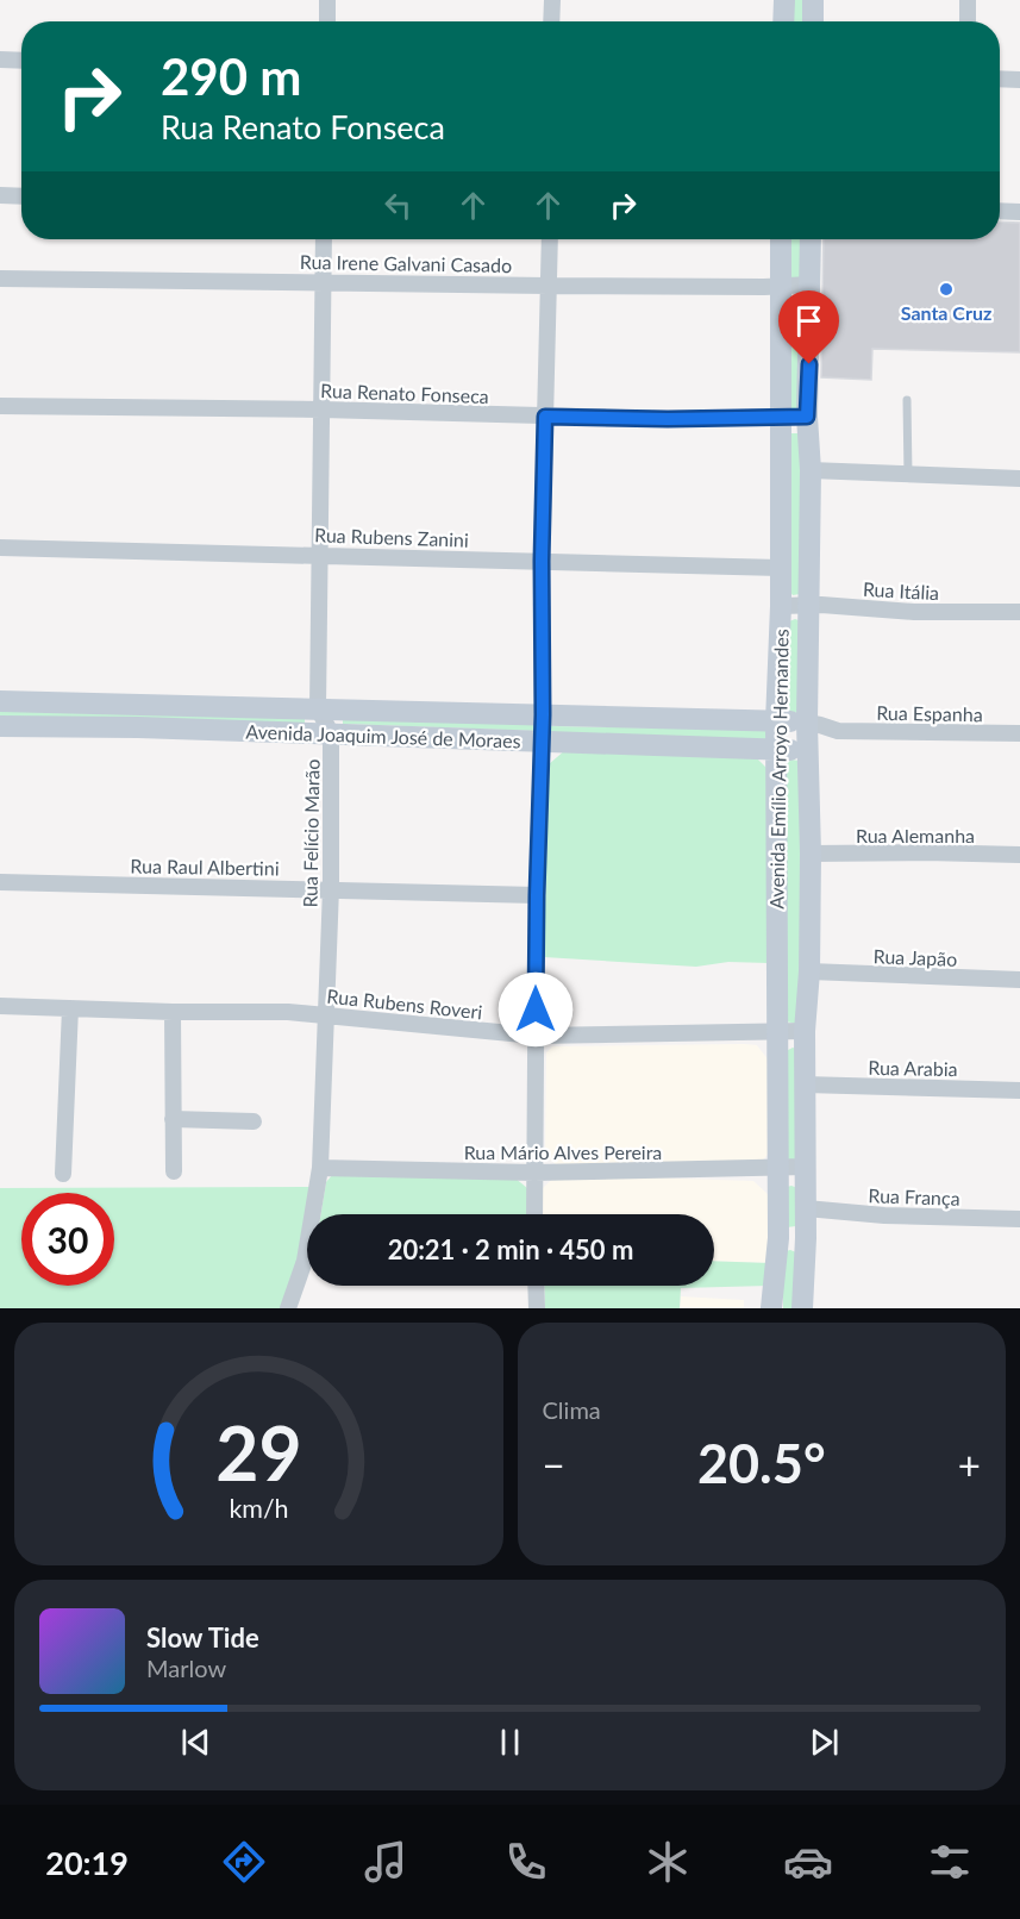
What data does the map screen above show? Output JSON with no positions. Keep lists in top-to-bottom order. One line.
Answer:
{"streets":{"main road":["Avenida Joaquim José de Moraes","Avenida Emílio Arroyo Hernandes"],"street":["Rua Irene Galvani Casado","Rua Renato Fonseca","Rua Rubens Zanini","Rua Itália","Rua Espanha","Rua Felício Marão","Rua Alemanha","Rua Raul Albertini","Rua Japão","Rua Rubens Roveri","Rua Arabia","Rua Mário Alves Pereira","Rua França"]},"crossings":[["Rua Irene Galvani Casado","Avenida Emílio Arroyo Hernandes"],["Rua Irene Galvani Casado","Rua Felício Marão"],["Rua Renato Fonseca","Avenida Emílio Arroyo Hernandes"],["Rua Renato Fonseca","Rua Felício Marão"],["Rua Rubens Zanini","Avenida Emílio Arroyo Hernandes"],["Rua Rubens Zanini","Rua Felício Marão"],["Rua Itália","Avenida Emílio Arroyo Hernandes"],["Rua Espanha","Avenida Joaquim José de Moraes"],["Rua Espanha","Avenida Emílio Arroyo Hernandes"],["Avenida Joaquim José de Moraes","Avenida Emílio Arroyo Hernandes"],["Avenida Joaquim José de Moraes","Rua Felício Marão"],["Avenida Emílio Arroyo Hernandes","Rua Alemanha"],["Avenida Emílio Arroyo Hernandes","Rua Japão"],["Avenida Emílio Arroyo Hernandes","Rua Rubens Roveri"],["Avenida Emílio Arroyo Hernandes","Rua Arabia"],["Avenida Emílio Arroyo Hernandes","Rua Mário Alves Pereira"],["Avenida Emílio Arroyo Hernandes","Rua França"],["Rua Felício Marão","Rua Raul Albertini"],["Rua Felício Marão","Rua Rubens Roveri"],["Rua Felício Marão","Rua Mário Alves Pereira"]],"places":["Santa Cruz"],"page":{"turn":["290 m","Rua Renato Fonseca"],"limit":"30","trip":"20:21 · 2 min · 450 m","tile":"Clima","heat":["−","20.5°","+"],"song":["Slow Tide","Marlow"],"tabs":"20:19","gauge":["29","km/h"]}}
